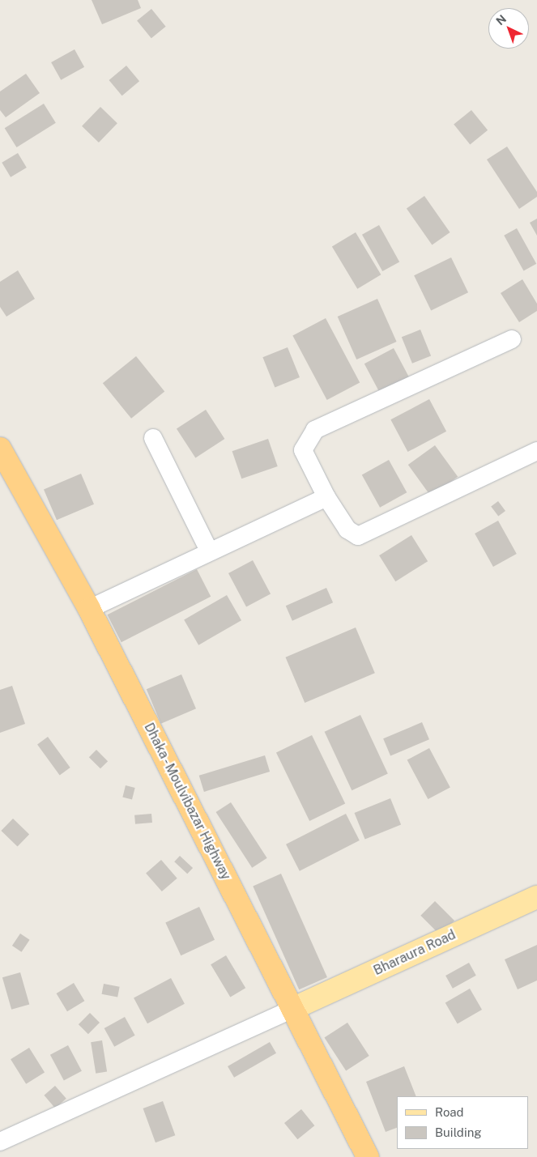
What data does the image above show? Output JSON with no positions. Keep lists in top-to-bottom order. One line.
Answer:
{"streets":{"highway":["Dhaka - Moulvibazar Highway"],"main road":["Bharaura Road"]},"crossings":[["Dhaka - Moulvibazar Highway","Bharaura Road"]],"legend":["Road","Building"],"north":"top left"}
